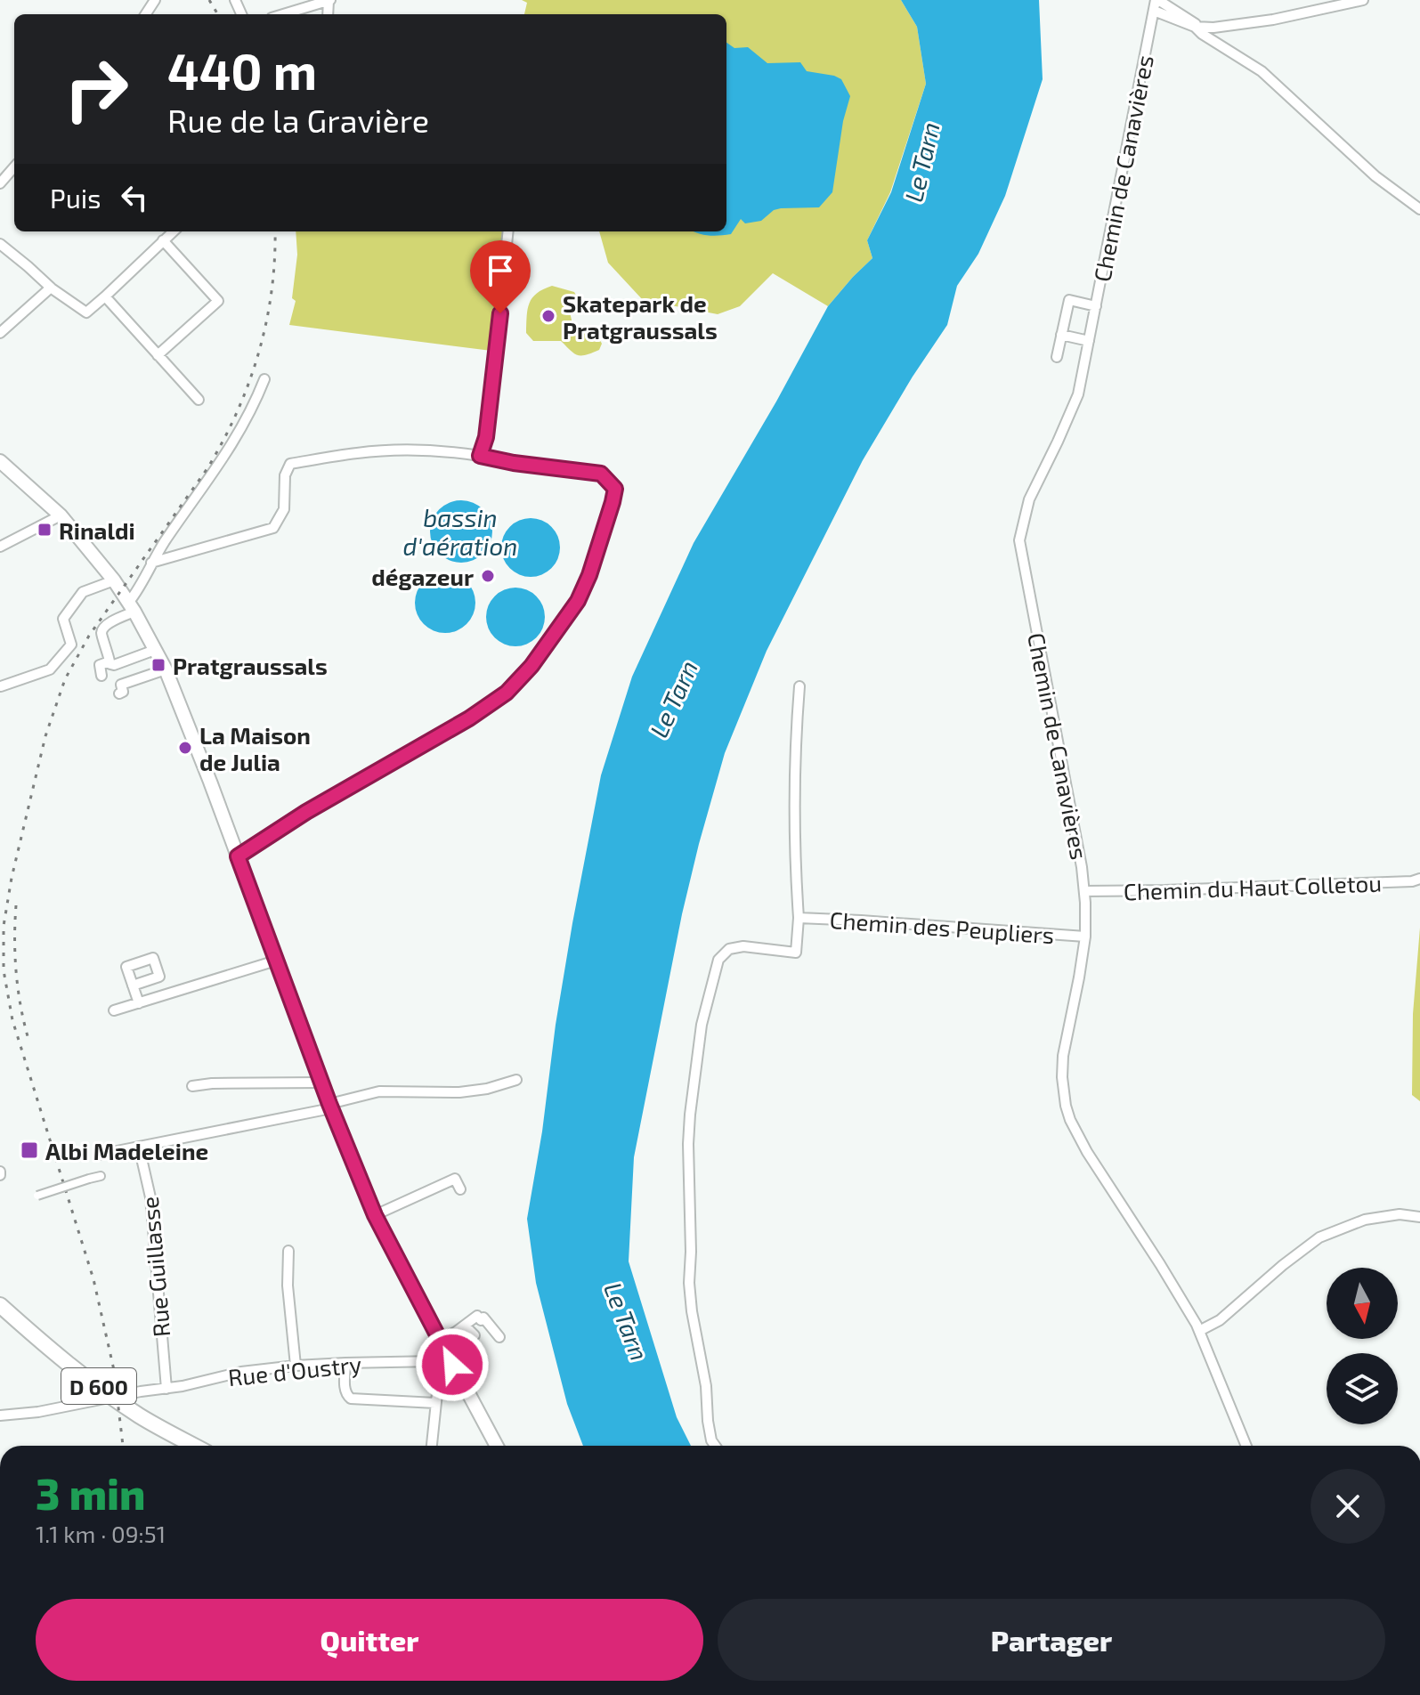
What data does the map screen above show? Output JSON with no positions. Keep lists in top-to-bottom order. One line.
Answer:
{"streets":{"main road":["D 600"],"street":["Chemin de Canavières","Chemin du Haut Colletou","Chemin des Peupliers","Rue Guillasse","Rue d'Oustry"]},"crossings":[["Chemin de Canavières","Chemin du Haut Colletou"],["Chemin de Canavières","Chemin des Peupliers"],["Rue Guillasse","Rue d'Oustry"],["Rue d'Oustry","D 600"]],"water":["Le Tarn","bassin d'aération"],"places":{"other":["Skatepark de Pratgraussals","dégazeur","La Maison de Julia"],"transit":["Rinaldi","Pratgraussals","Albi Madeleine"]},"north":"bottom","page":{"turn":["440 m","Rue de la Gravière"],"then":"Puis","heading":["3 min","1.1 km · 09:51"],"buttons":["Quitter","Partager"]}}
